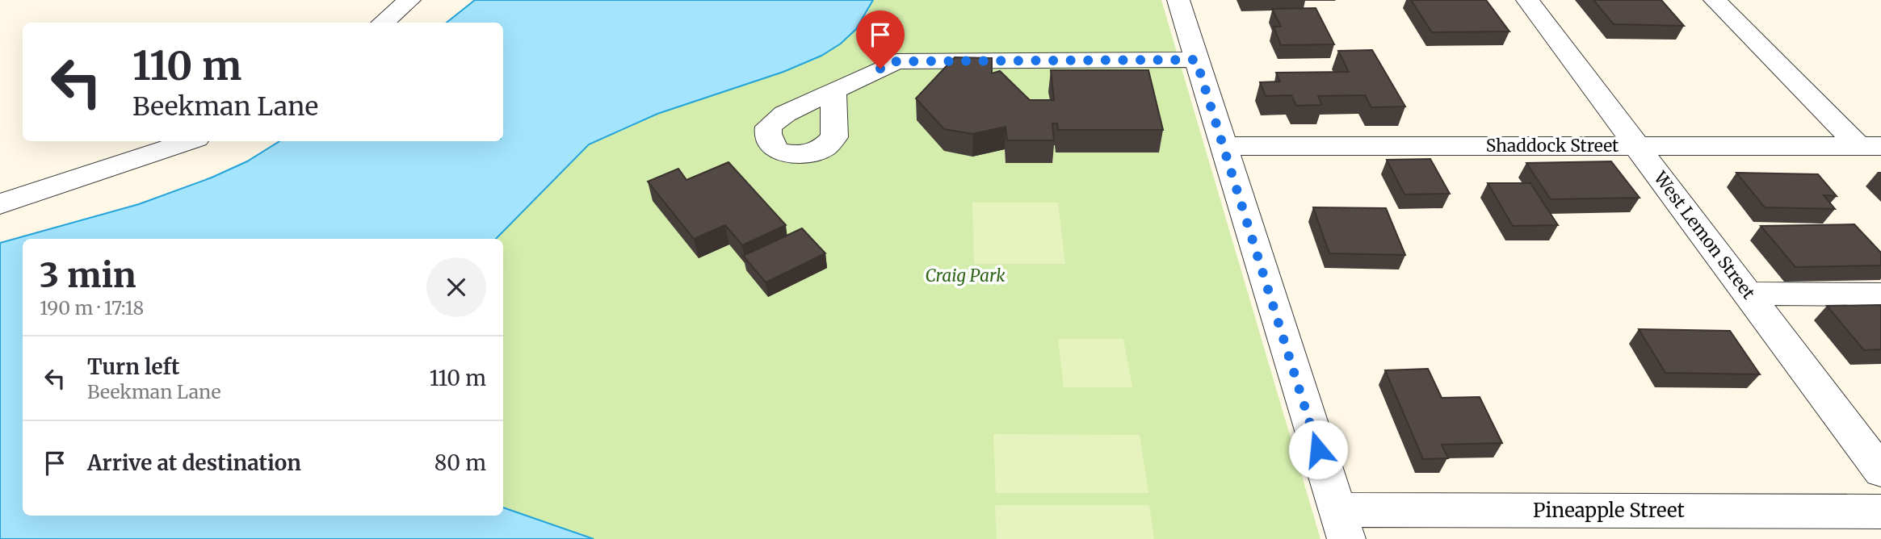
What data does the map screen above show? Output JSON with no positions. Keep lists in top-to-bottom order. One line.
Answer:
{"streets":{"street":["Shaddock Street","West Lemon Street","Pineapple Street"]},"crossings":[["Shaddock Street","West Lemon Street"]],"parks":["Craig Park"],"page":{"turn":["110 m","Beekman Lane"],"heading":["3 min","190 m · 17:18"],"list":[{"name":"Turn left","note":"Beekman Lane","value":"110 m"},{"name":"Arrive at destination","value":"80 m"}]}}
